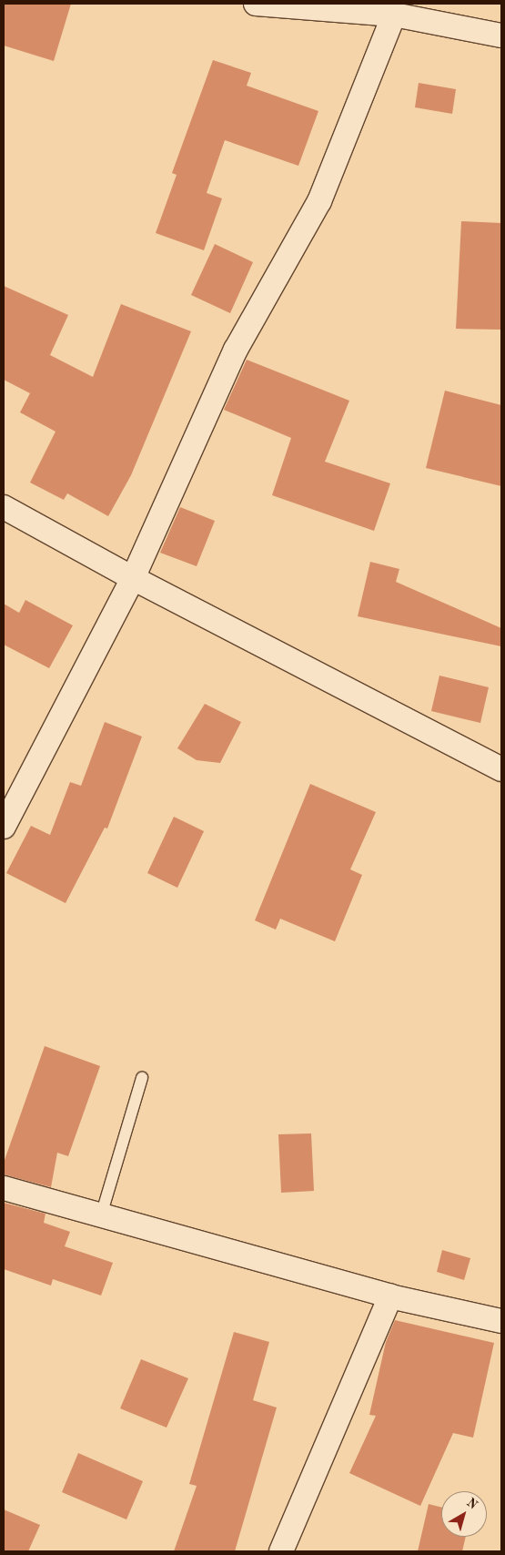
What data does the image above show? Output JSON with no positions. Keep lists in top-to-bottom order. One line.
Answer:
{"north":"top right"}
